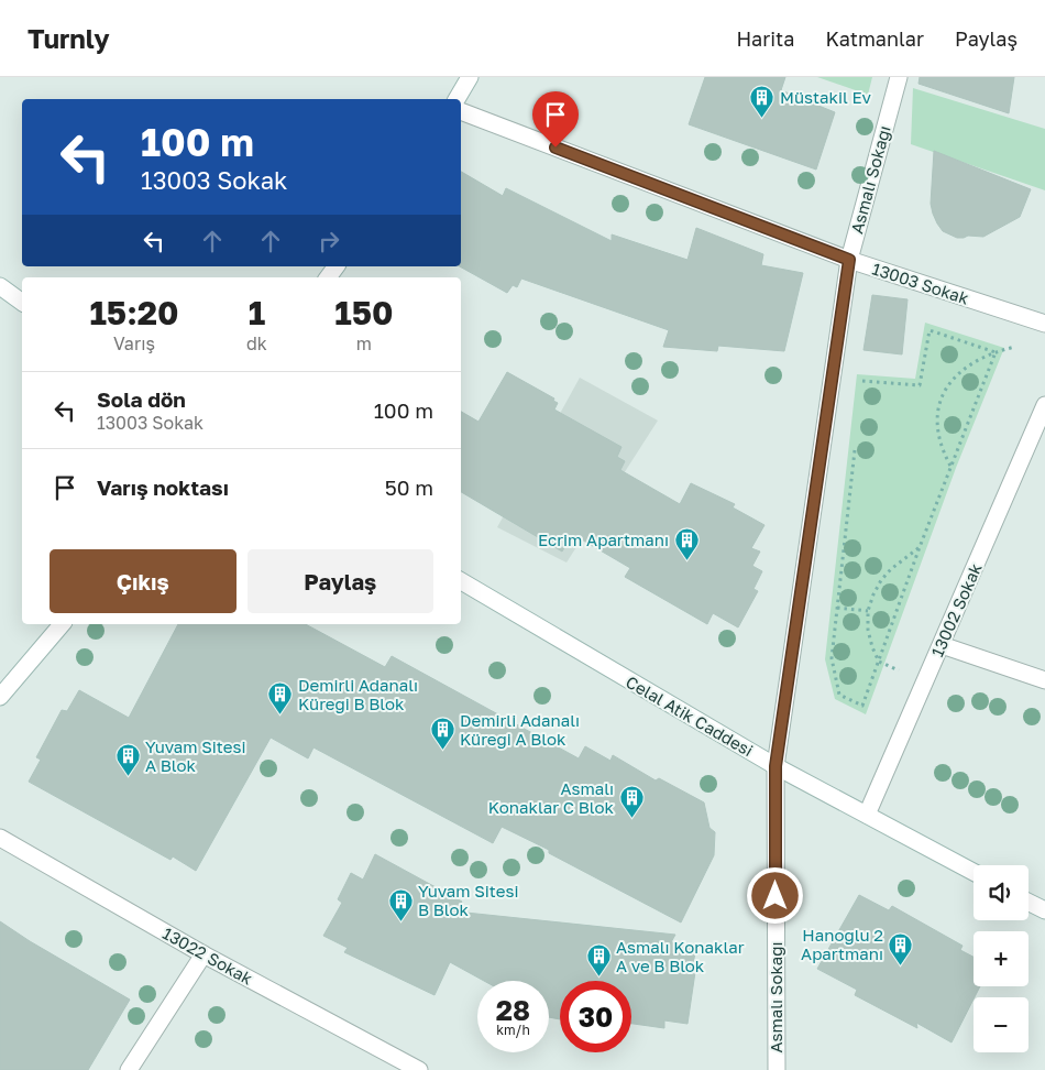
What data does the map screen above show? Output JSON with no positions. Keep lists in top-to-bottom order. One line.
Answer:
{"streets":{"street":["Asmalı Sokağı","13003 Sokak","13002 Sokak","Celal Atik Caddesi","13022 Sokak"]},"crossings":[["Asmalı Sokağı","13003 Sokak"],["Asmalı Sokağı","Celal Atik Caddesi"],["13002 Sokak","Celal Atik Caddesi"]],"places":{"building":["Müstakil Ev","Ecrim Apartmanı","Demirli Adanalı Küreği B Blok","Demirli Adanalı Küreği A Blok","Yuvam Sitesi A Blok","Asmalı Konaklar C Blok","Yuvam Sitesi B Blok","Hanoğlu 2 Apartmanı","Asmalı Konaklar A ve B Blok"]},"page":{"header":"Turnly","nav":["Harita","Katmanlar","Paylaş"],"turn":["100 m","13003 Sokak"],"eta":["15:20","Varış","1","dk","150","m"],"list":[{"name":"Sola dön","note":"13003 Sokak","value":"100 m"},{"name":"Varış noktası","value":"50 m"}],"buttons":["Çıkış","Paylaş"],"map_buttons":["+","−"],"speed":"28 km/h","limit":"30"}}
